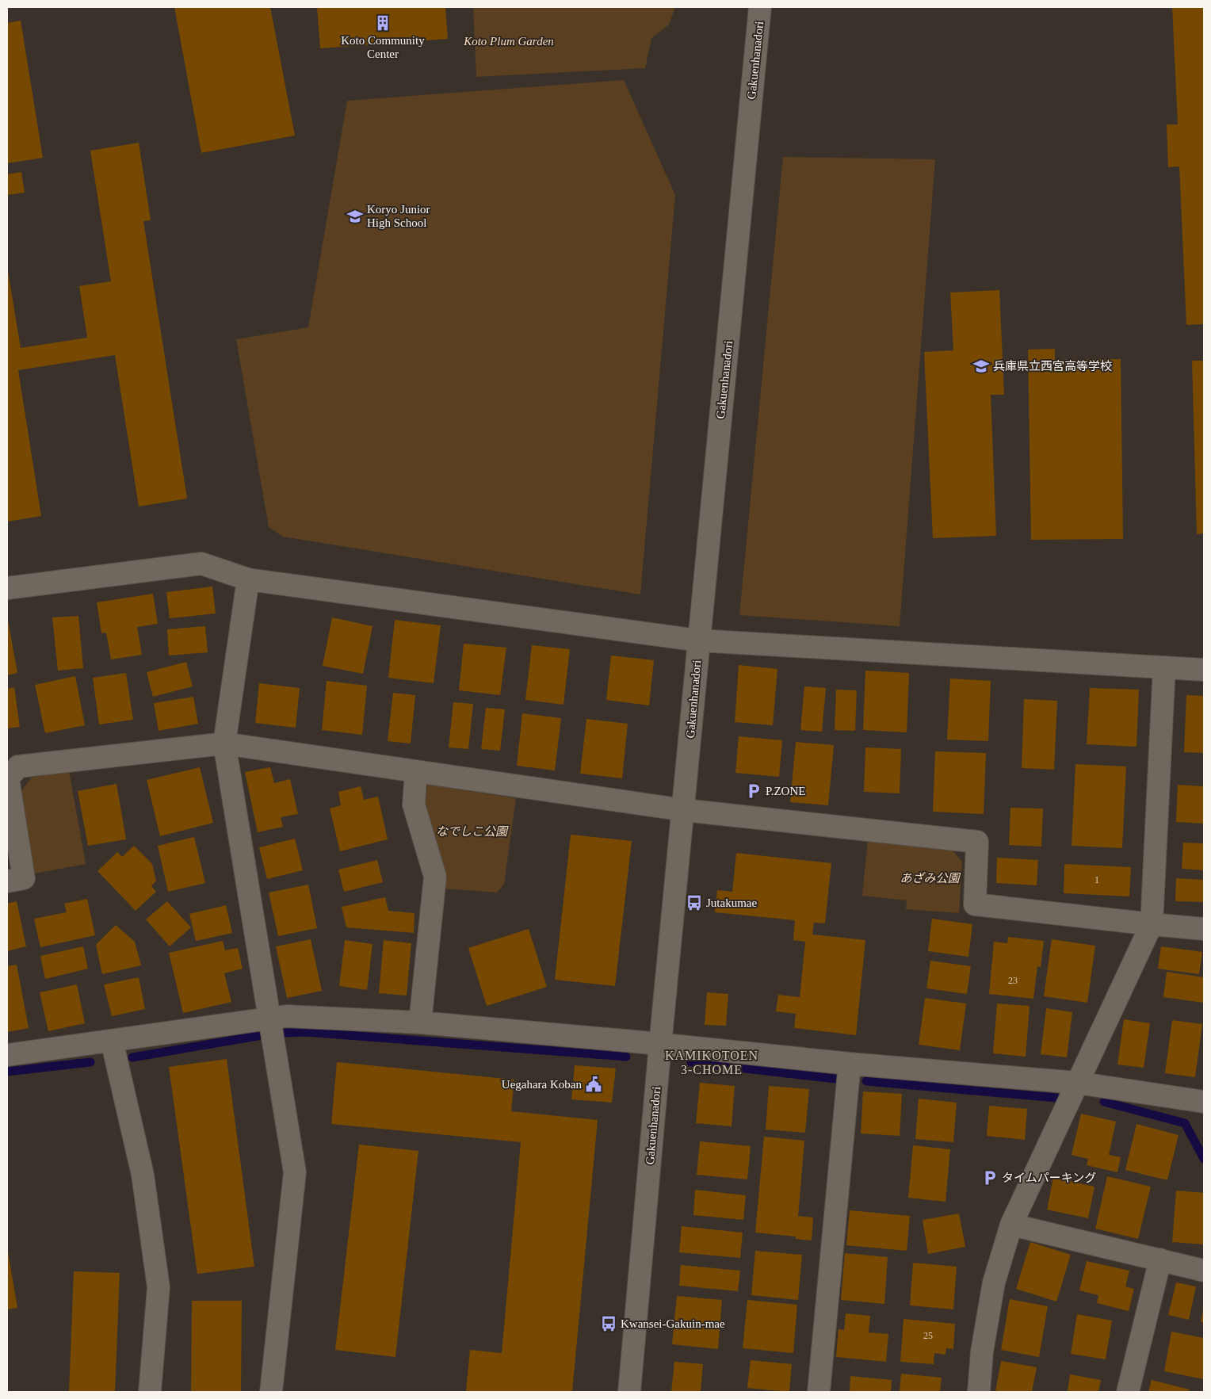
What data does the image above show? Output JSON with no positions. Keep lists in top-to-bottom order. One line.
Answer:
{"streets":{"street":["Gakuenhanadori"]},"districts":["KAMIKOTOEN 3-CHOME"],"parks":["Koto Plum Garden","なでしこ公園","あざみ公園"],"places":{"building":["Koto Community Center"],"school or university":["Koryo Junior High School","兵庫県立西宮高等学校"],"parking":["P.ZONE","タイムパーキング"],"bus stop":["Jutakumae","Kwansei-Gakuin-mae"],"public building":["Uegahara Koban"]},"house_numbers":["1","23","25"]}
